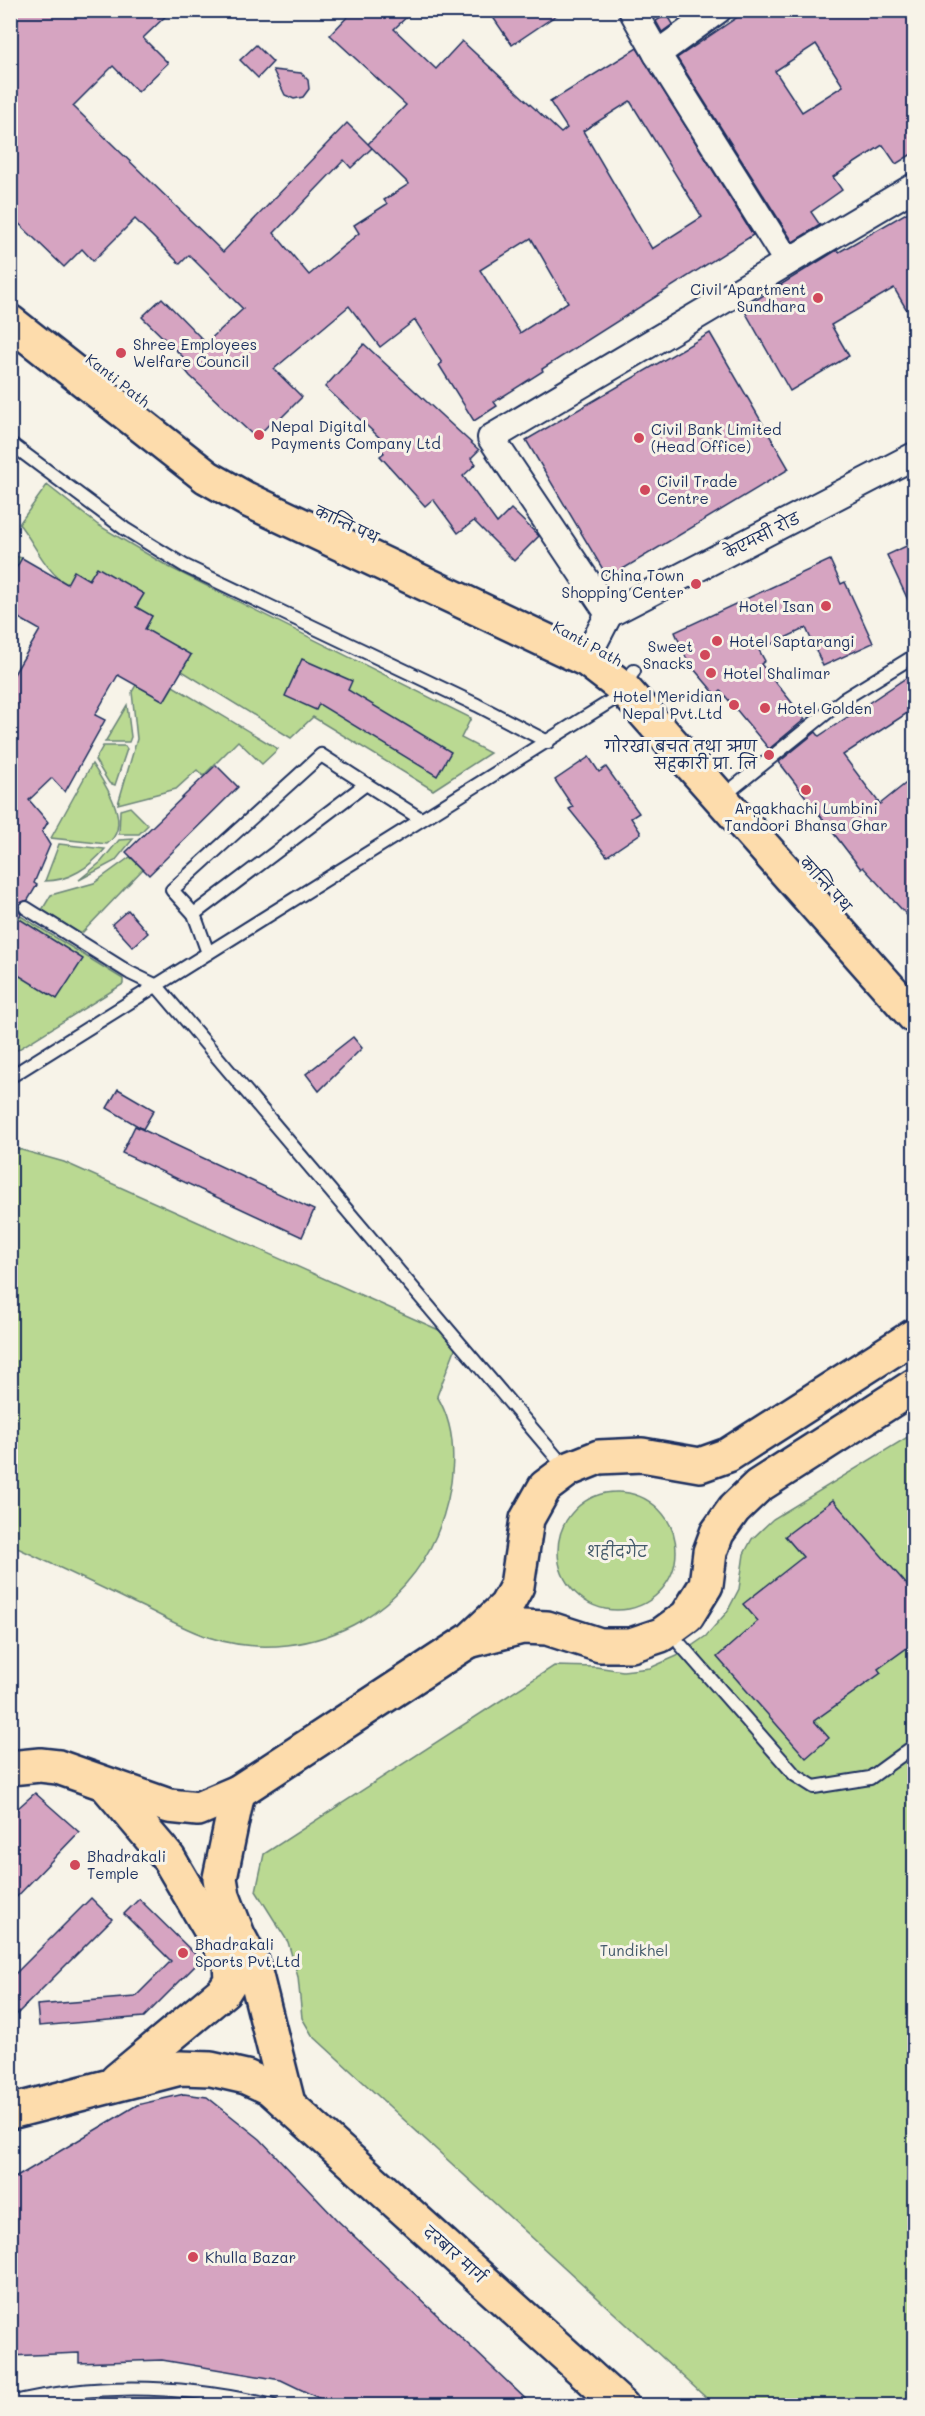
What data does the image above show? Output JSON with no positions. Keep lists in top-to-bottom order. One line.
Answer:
{"streets":{"main road":["Kanti Path","कान्ति पथ","दरबार मार्ग"],"street":["केएमसी रोड"]},"crossings":[["Kanti Path","कान्ति पथ"]],"parks":["शहीदगेट","Tundikhel"],"places":["Civil Apartment Sundhara","Shree Employees Welfare Council","Nepal Digital Payments Company Ltd","Civil Bank Limited (Head Office)","Civil Trade Centre","China Town Shopping Center","Hotel Isan","Hotel Saptarangi","Sweet Snacks","Hotel Shalimar","Hotel Meridian Nepal Pvt.Ltd","Hotel Golden","गोरखा बचत तथा ऋण सहकारी प्रा. लि","Argakhachi Lumbini Tandoori Bhansa Ghar","Bhadrakali Temple","Bhadrakali Sports Pvt.Ltd","Khulla Bazar"]}
